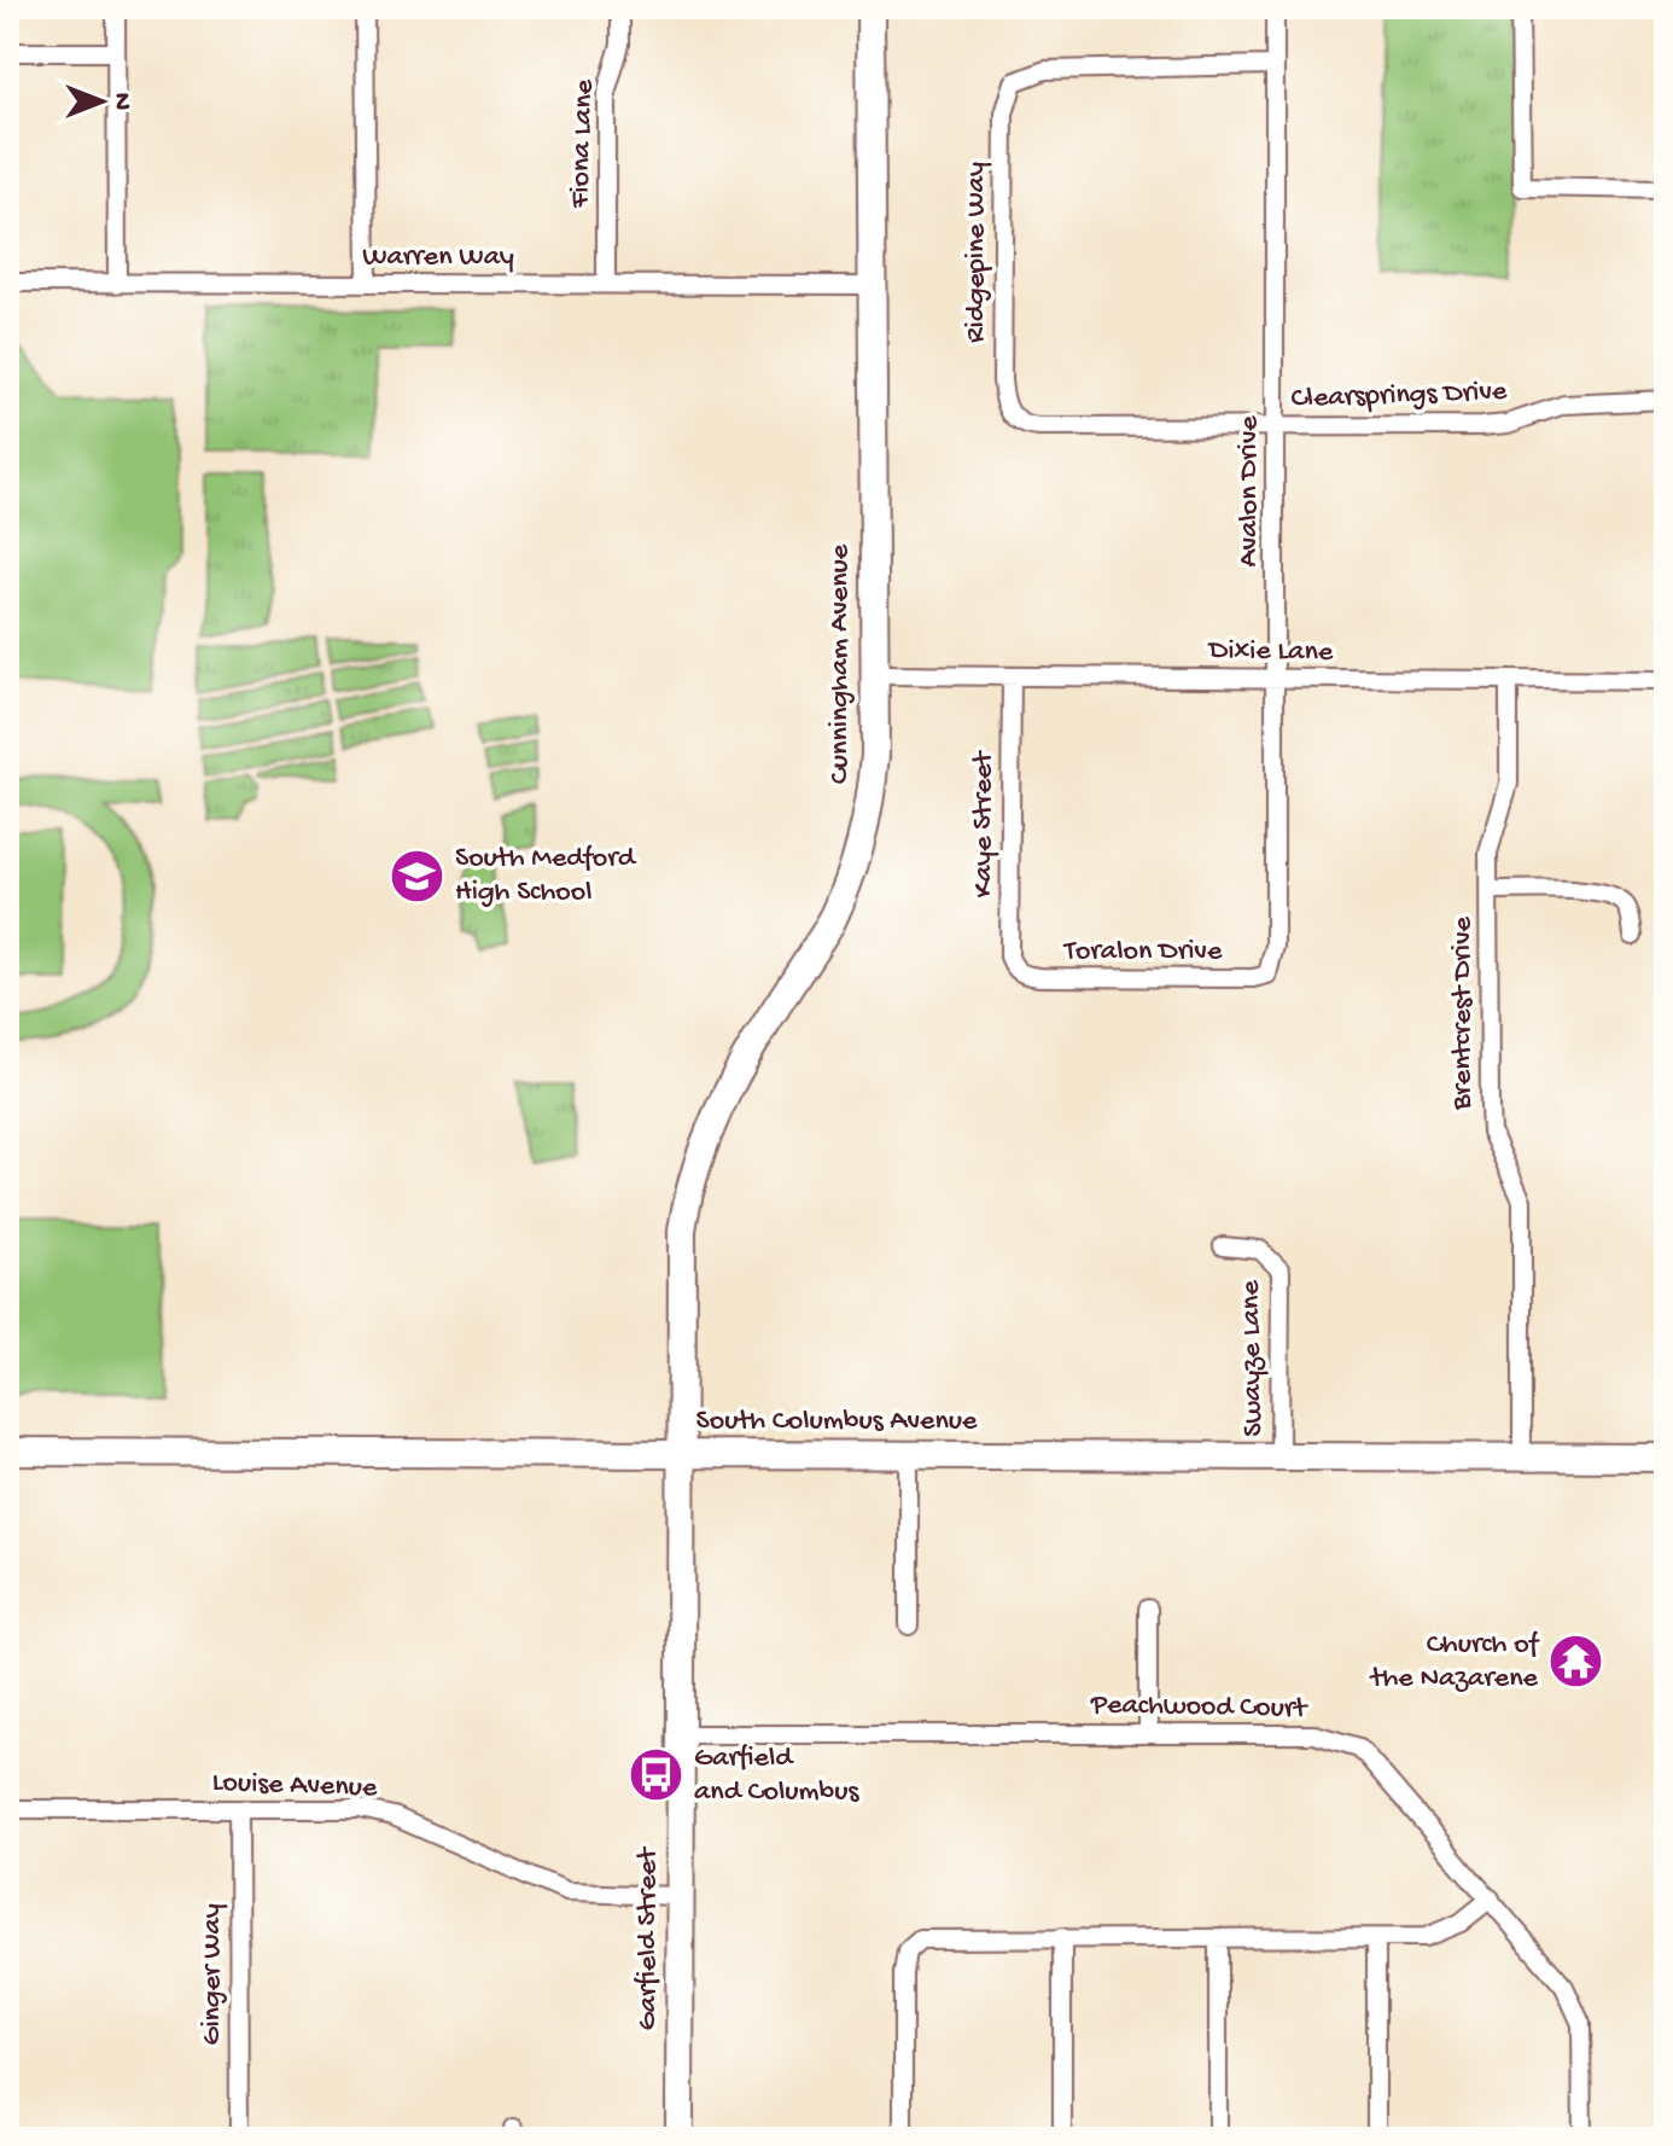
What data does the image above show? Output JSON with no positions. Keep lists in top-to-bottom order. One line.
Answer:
{"streets":{"main road":["Cunningham Avenue","South Columbus Avenue","Garfield Street"],"street":["Fiona Lane","Ridgepine Way","Warren Way","Clearsprings Drive","Avalon Drive","Dixie Lane","Kaye Street","Toralon Drive","Brentcrest Drive","Swayze Lane","Peachwood Court","Louise Avenue","Ginger Way"]},"crossings":[["Fiona Lane","Warren Way"],["Ridgepine Way","Clearsprings Drive"],["Ridgepine Way","Avalon Drive"],["Warren Way","Cunningham Avenue"],["Clearsprings Drive","Avalon Drive"],["Avalon Drive","Dixie Lane"],["Avalon Drive","Toralon Drive"],["Dixie Lane","Cunningham Avenue"],["Dixie Lane","Kaye Street"],["Dixie Lane","Brentcrest Drive"],["Cunningham Avenue","South Columbus Avenue"],["Cunningham Avenue","Garfield Street"],["Kaye Street","Toralon Drive"],["Brentcrest Drive","South Columbus Avenue"],["Swayze Lane","South Columbus Avenue"],["South Columbus Avenue","Garfield Street"],["Peachwood Court","Garfield Street"],["Louise Avenue","Garfield Street"],["Louise Avenue","Ginger Way"]],"places":{"school or university":["South Medford High School"],"temple":["Church of the Nazarene"],"bus stop":["Garfield and Columbus"]},"north":"right"}
